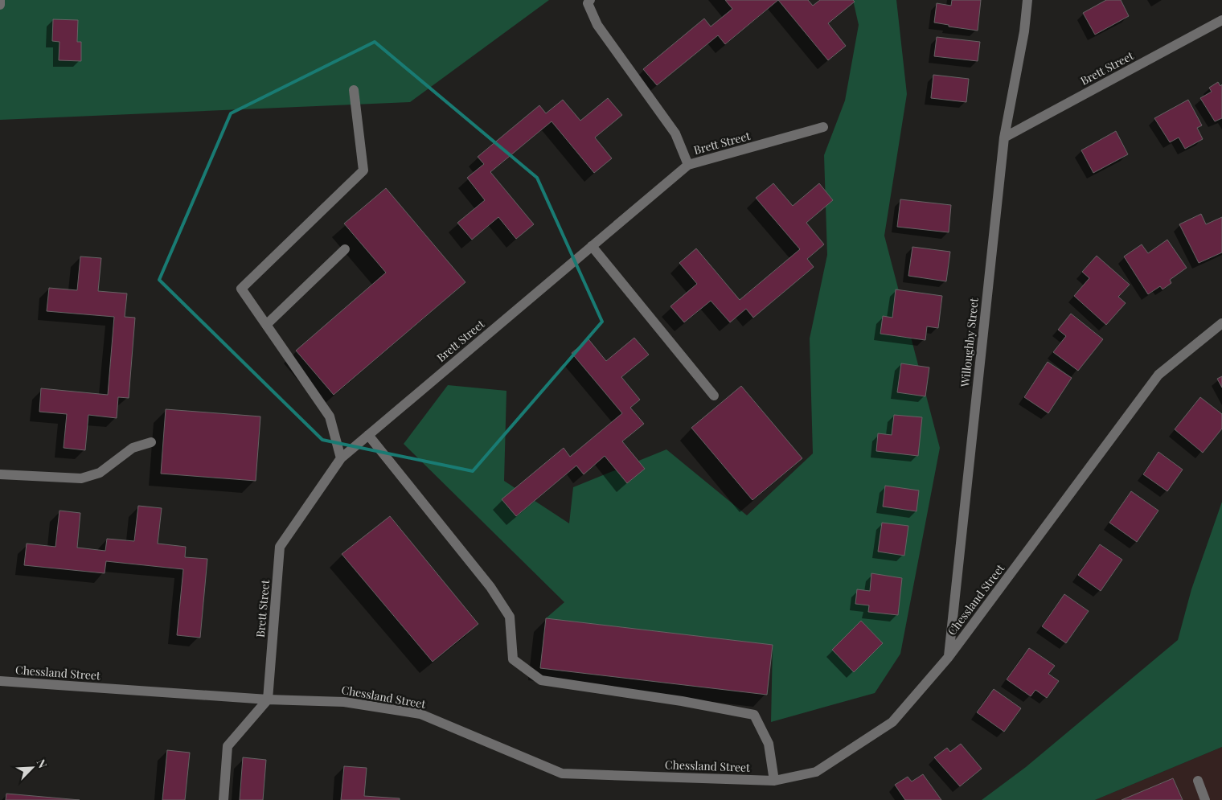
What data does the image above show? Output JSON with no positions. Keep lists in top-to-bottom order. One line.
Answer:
{"streets":{"street":["Brett Street","Willoughby Street","Chessland Street"]},"crossings":[["Brett Street","Willoughby Street"],["Brett Street","Chessland Street"],["Willoughby Street","Chessland Street"]],"north":"top right"}
